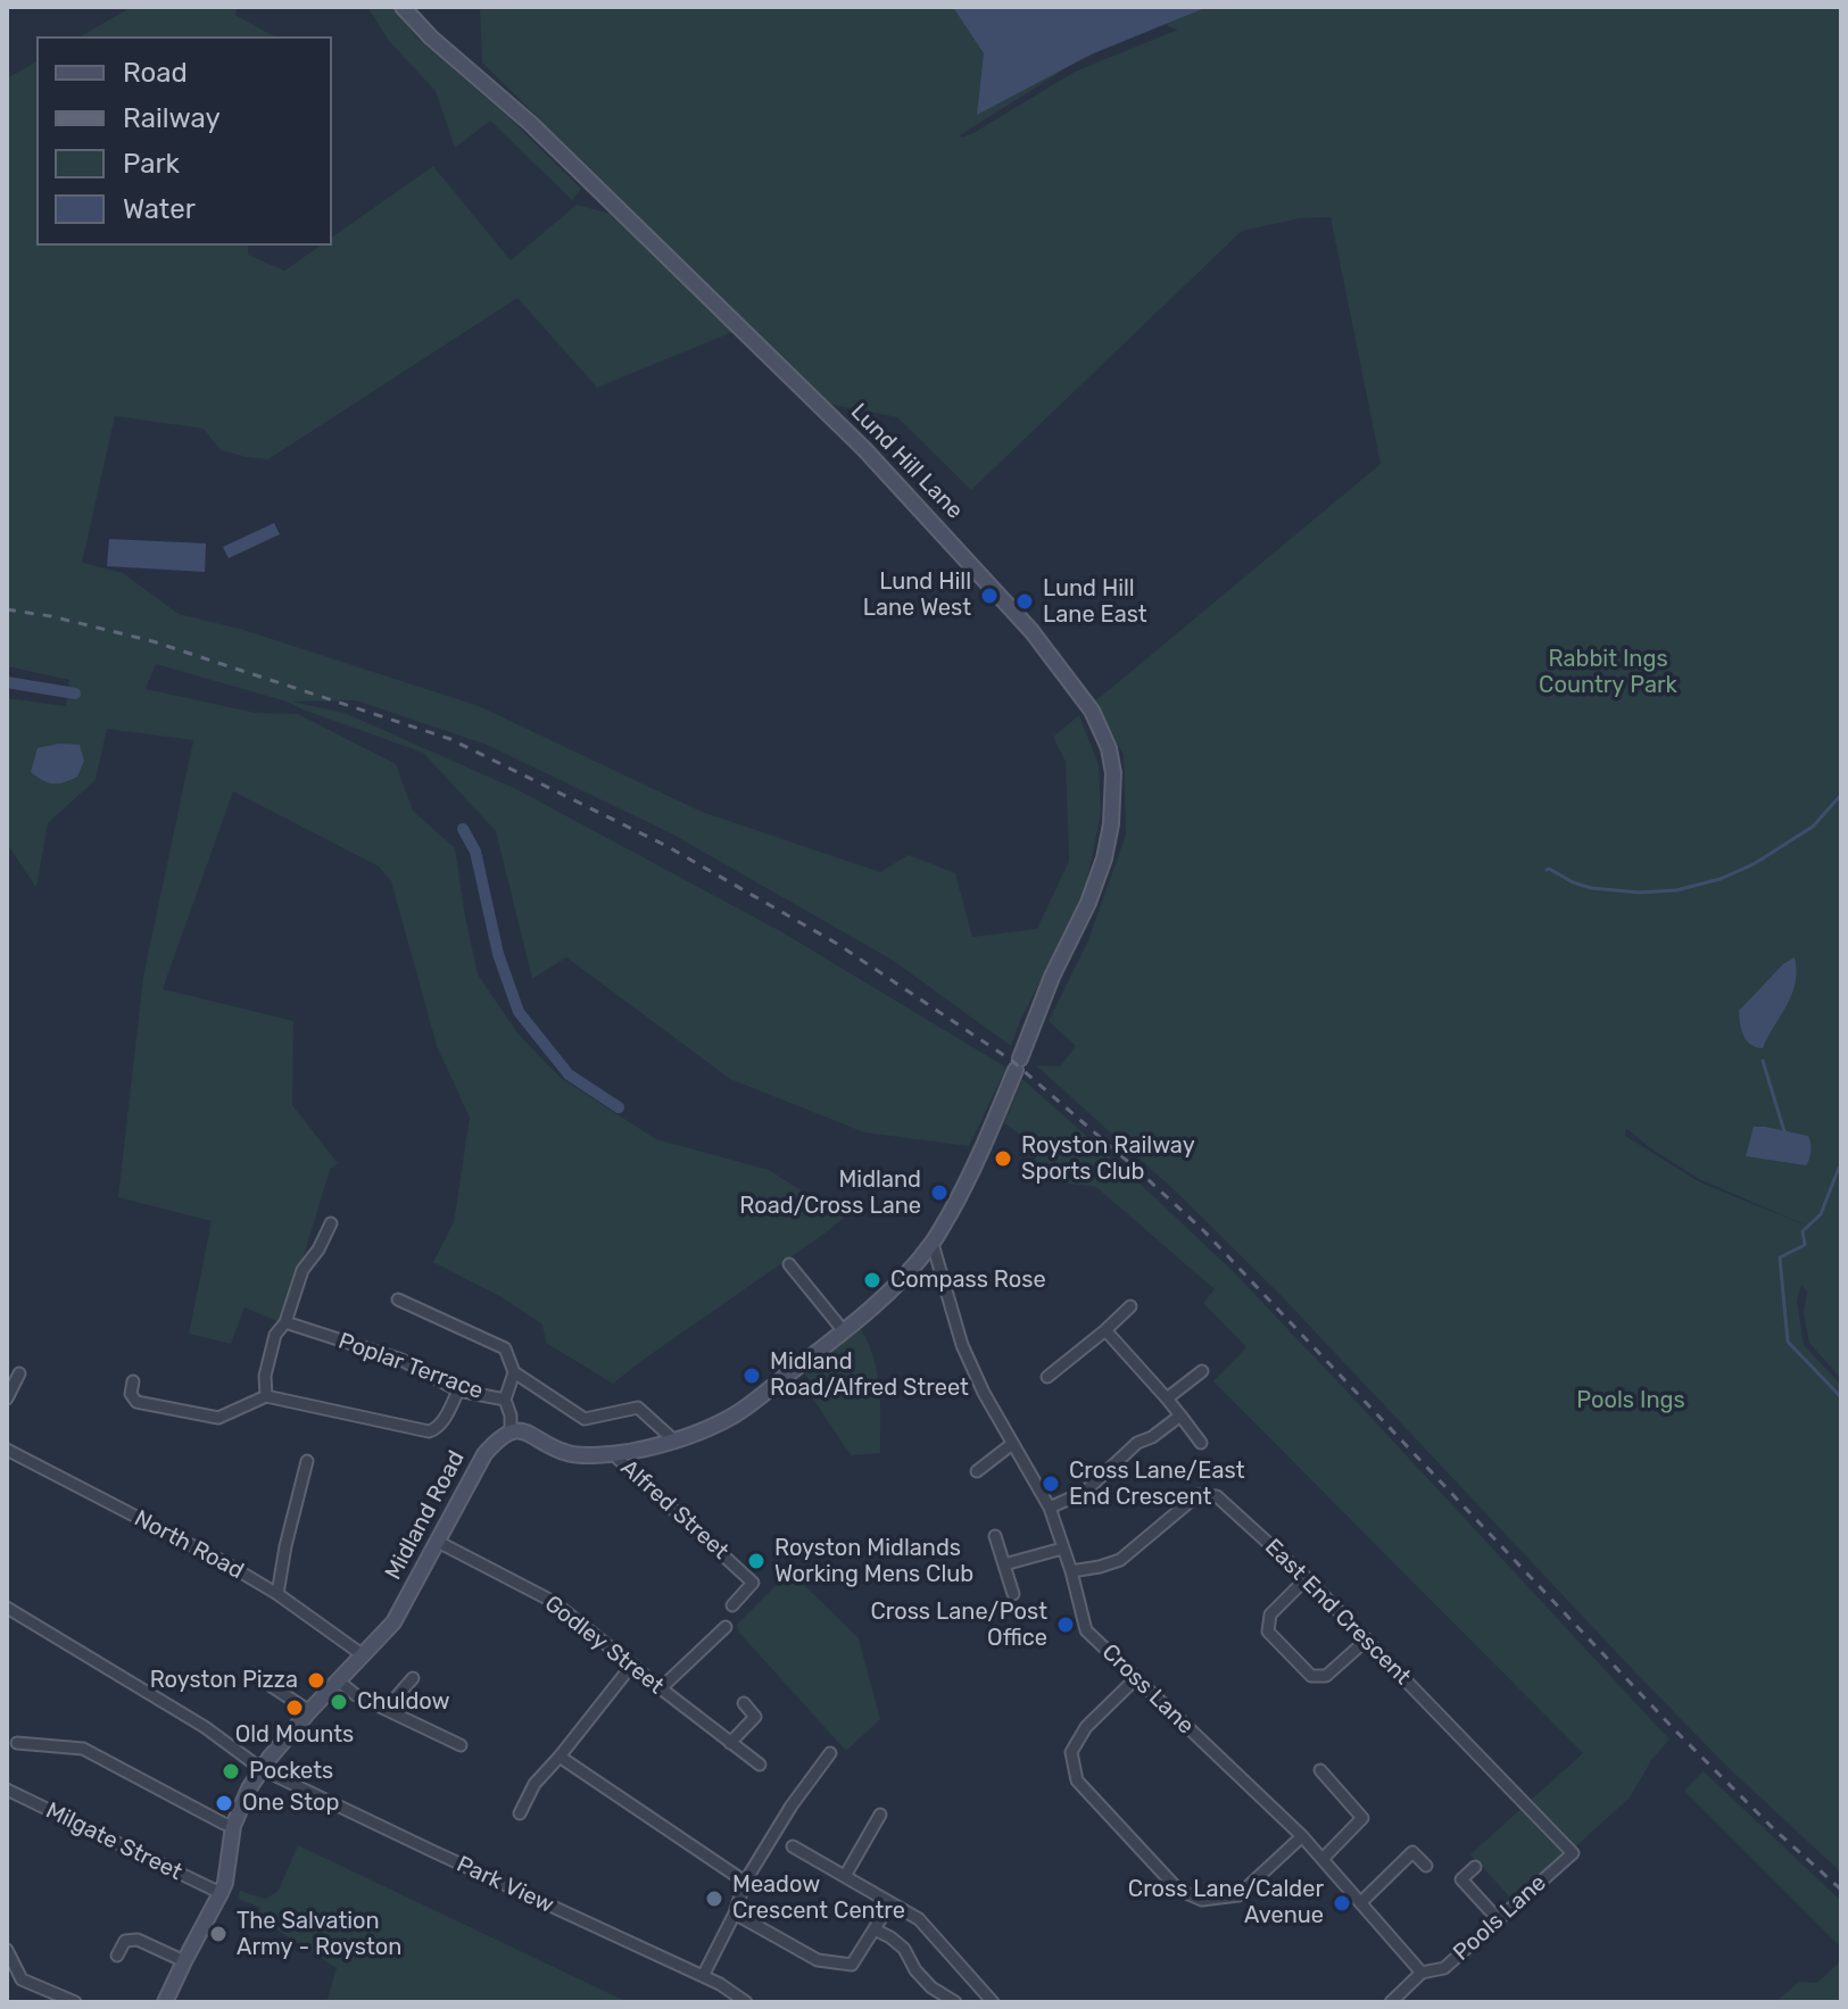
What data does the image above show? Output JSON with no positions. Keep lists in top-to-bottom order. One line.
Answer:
{"streets":{"main road":["Lund Hill Lane","Midland Road"],"street":["Poplar Terrace","Alfred Street","North Road","East End Crescent","Godley Street","Cross Lane","Milgate Street","Park View","Pools Lane"]},"crossings":[["Lund Hill Lane","Cross Lane"],["Poplar Terrace","Midland Road"],["Midland Road","North Road"],["Midland Road","Godley Street"],["Midland Road","Milgate Street"],["Midland Road","Park View"],["East End Crescent","Cross Lane"],["East End Crescent","Pools Lane"],["Cross Lane","Pools Lane"]],"parks":["Rabbit Ings Country Park","Pools Ings"],"places":["Lund Hill Lane West","Lund Hill Lane East","Royston Railway Sports Club","Midland Road/Cross Lane","Compass Rose","Midland Road/Alfred Street","Cross Lane/East End Crescent","Royston Midlands Working Mens Club","Cross Lane/Post Office","Royston Pizza","Chuldow","Old Mounts","Pockets","One Stop","Meadow Crescent Centre","Cross Lane/Calder Avenue","The Salvation Army - Royston"],"legend":["Road","Railway","Park","Water"]}
